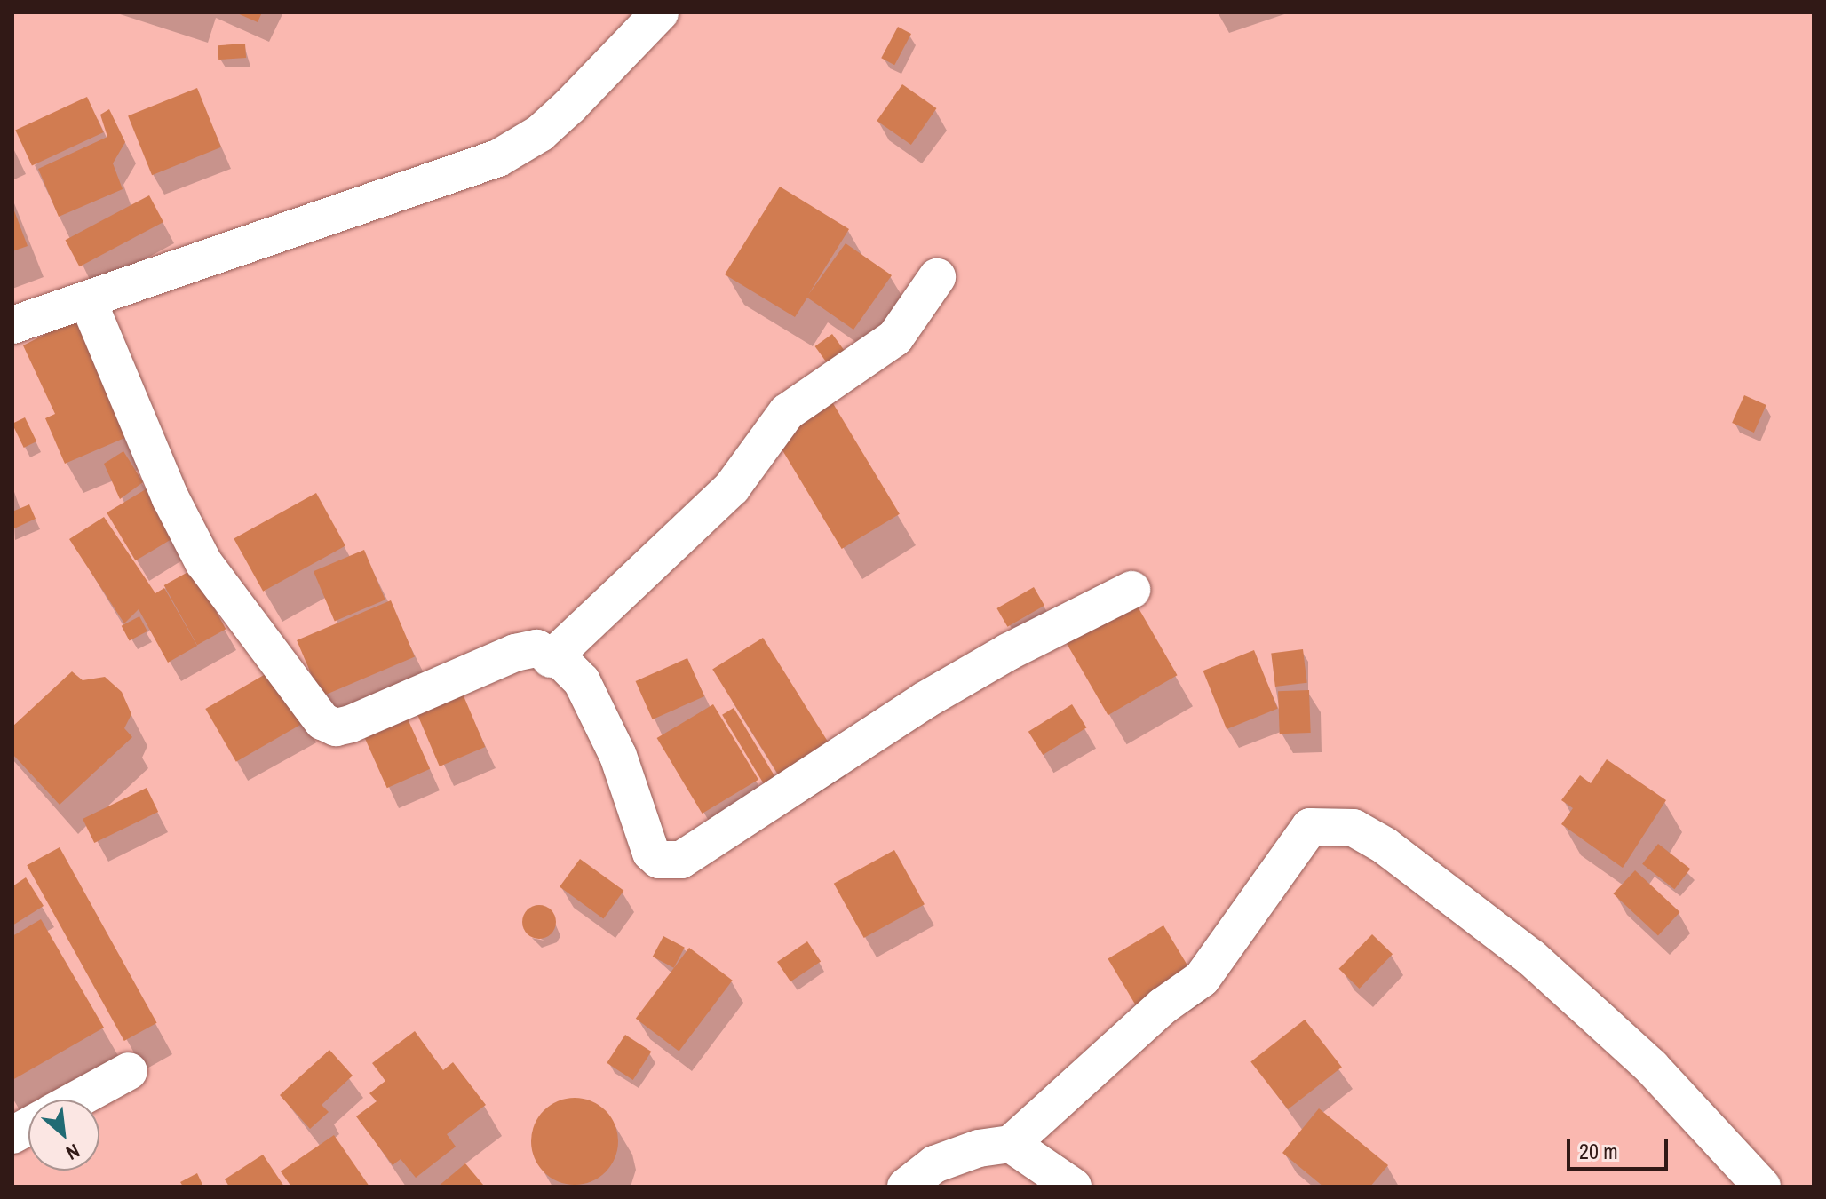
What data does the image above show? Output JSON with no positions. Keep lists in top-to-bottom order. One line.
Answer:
{"scale_bar":"20 m","north":"bottom right"}
